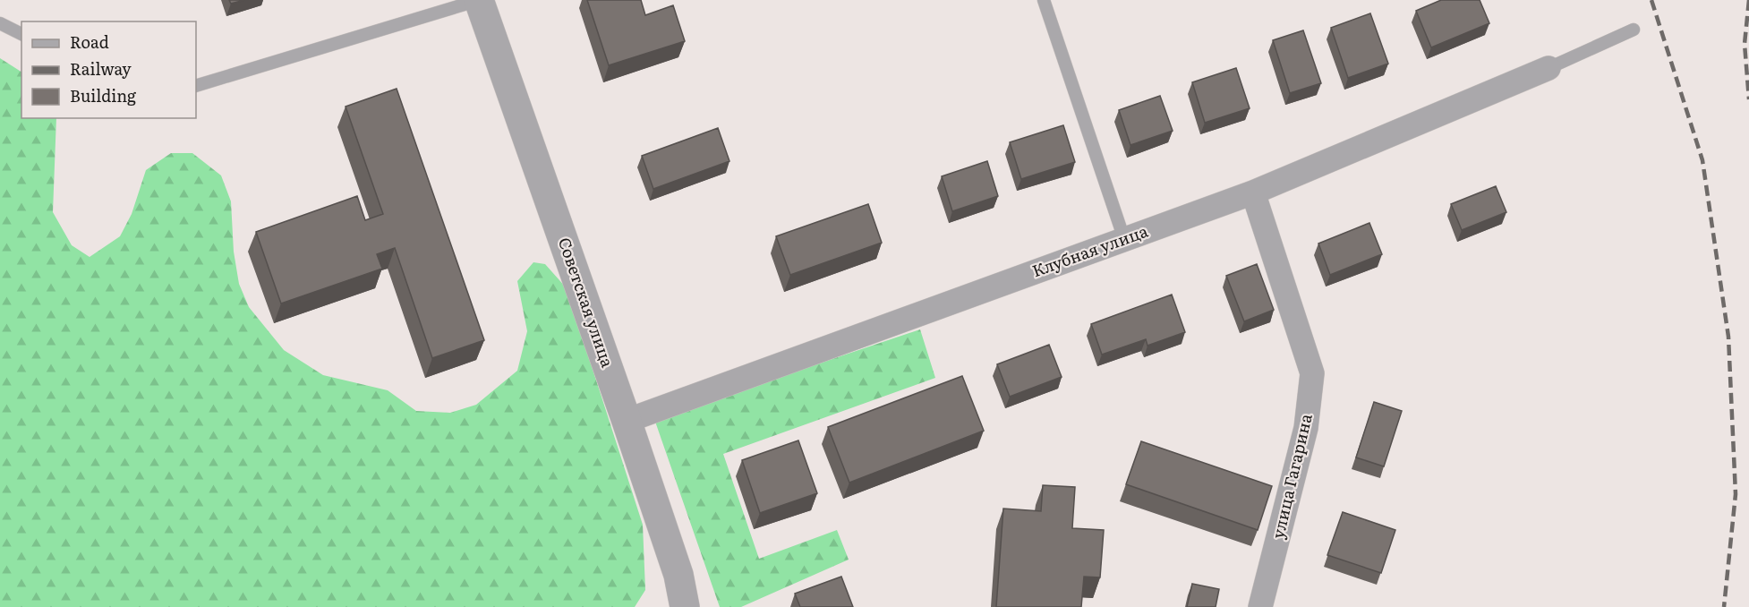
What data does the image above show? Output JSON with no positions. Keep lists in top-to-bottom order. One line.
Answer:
{"streets":{"street":["Клубная улица","Советская улица","улица Гагарина"]},"crossings":[["Клубная улица","Советская улица"],["Клубная улица","улица Гагарина"]],"legend":["Road","Railway","Building"]}
